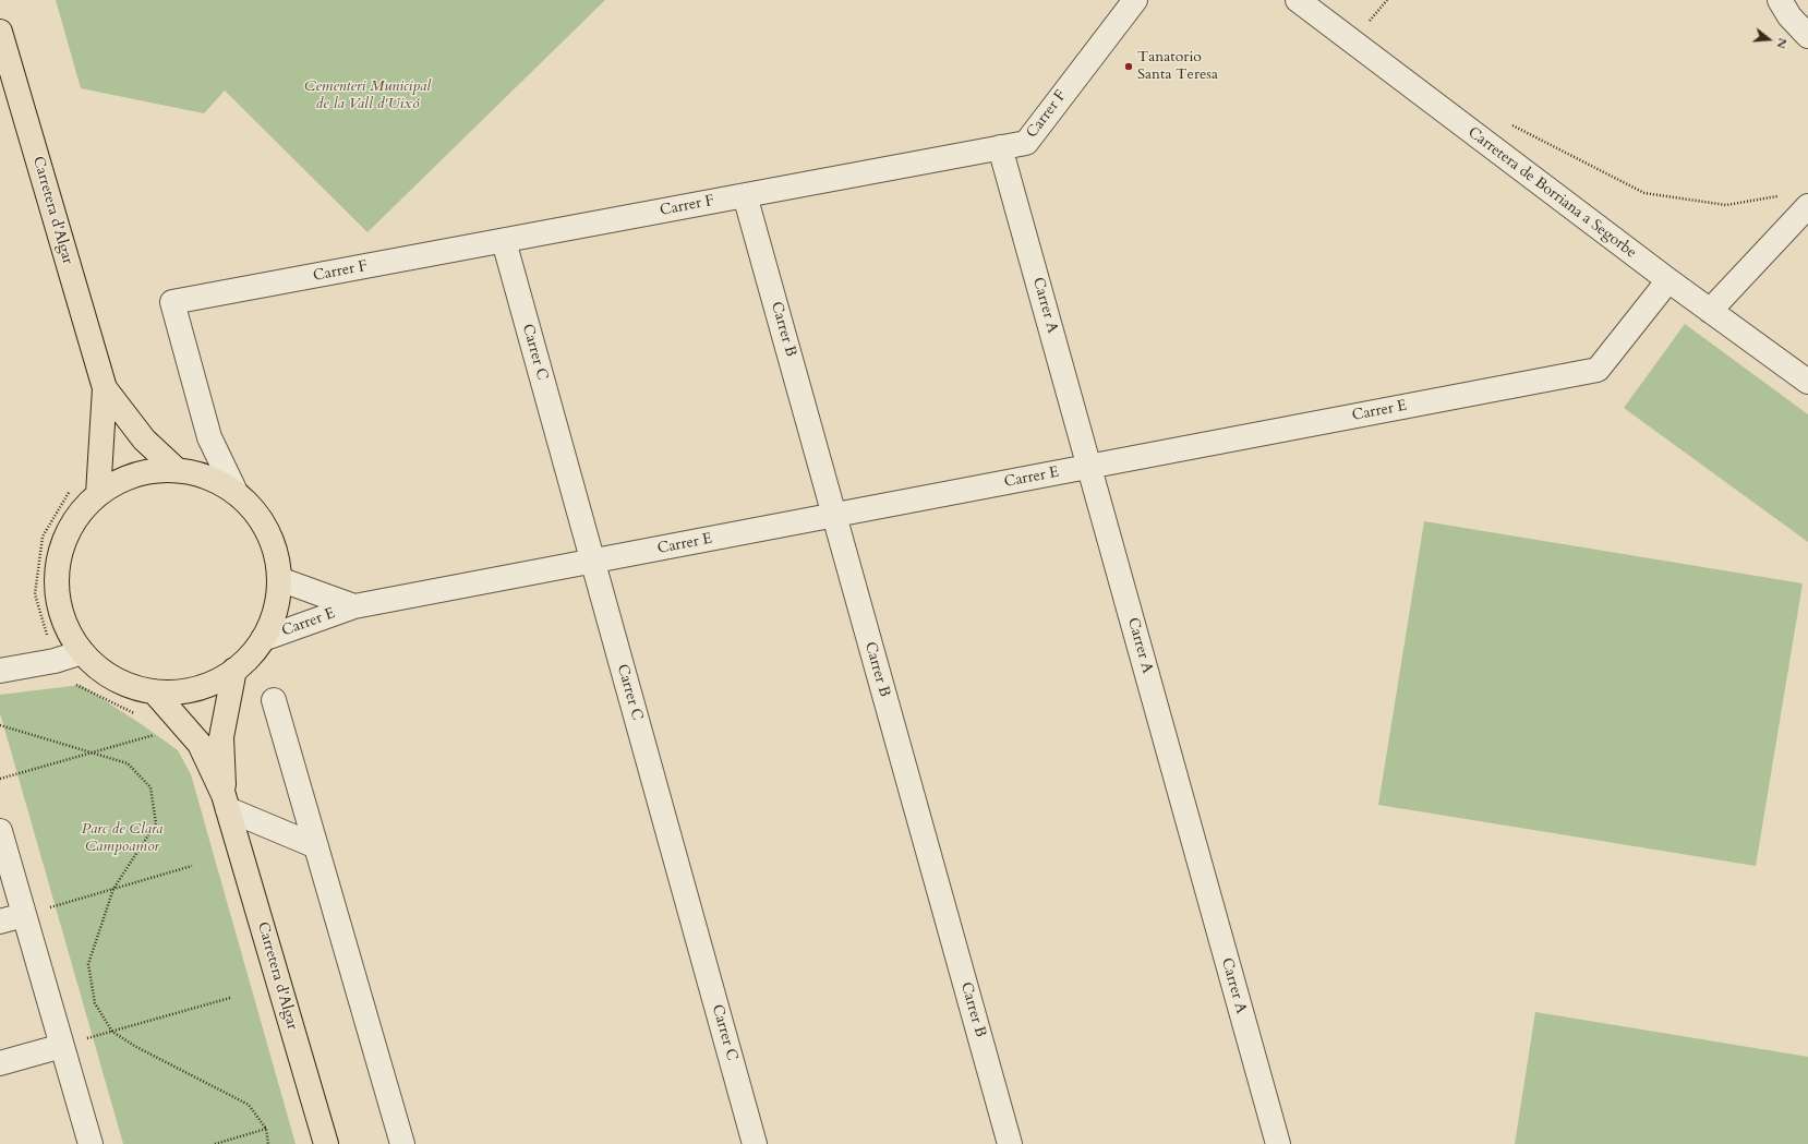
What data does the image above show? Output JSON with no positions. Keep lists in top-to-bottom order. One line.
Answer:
{"streets":{"main road":["Carretera d'Algar"],"street":["Carrer F","Carretera de Borriana a Segorbe","Carrer A","Carrer B","Carrer C","Carrer E"]},"crossings":[["Carrer F","Carrer A"],["Carrer F","Carrer B"],["Carrer F","Carrer C"],["Carretera de Borriana a Segorbe","Carrer E"],["Carrer A","Carrer E"],["Carrer B","Carrer E"],["Carrer C","Carrer E"]],"parks":["Cementeri Municipal de la Vall d'Uixó","Parc de Clara Campoamor"],"places":["Tanatorio Santa Teresa"],"north":"right"}
